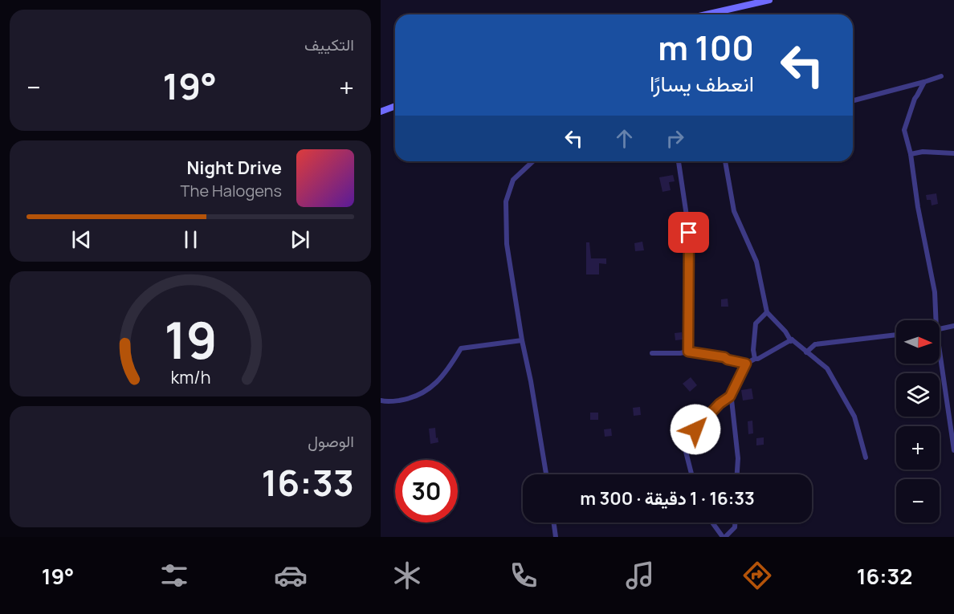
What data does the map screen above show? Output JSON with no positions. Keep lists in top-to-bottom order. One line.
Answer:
{"north":"right","page":{"tile":["التكييف",["الوصول","16:33"]],"turn":["100 m","انعطف يسارًا"],"heat":["−","19°","+"],"song":["Night Drive","The Halogens"],"map_buttons":["+","−"],"limit":"30","trip":"16:33 · 1 دقيقة · 300 m","tabs":["16:32","19°"],"gauge":["19","km/h"]}}
